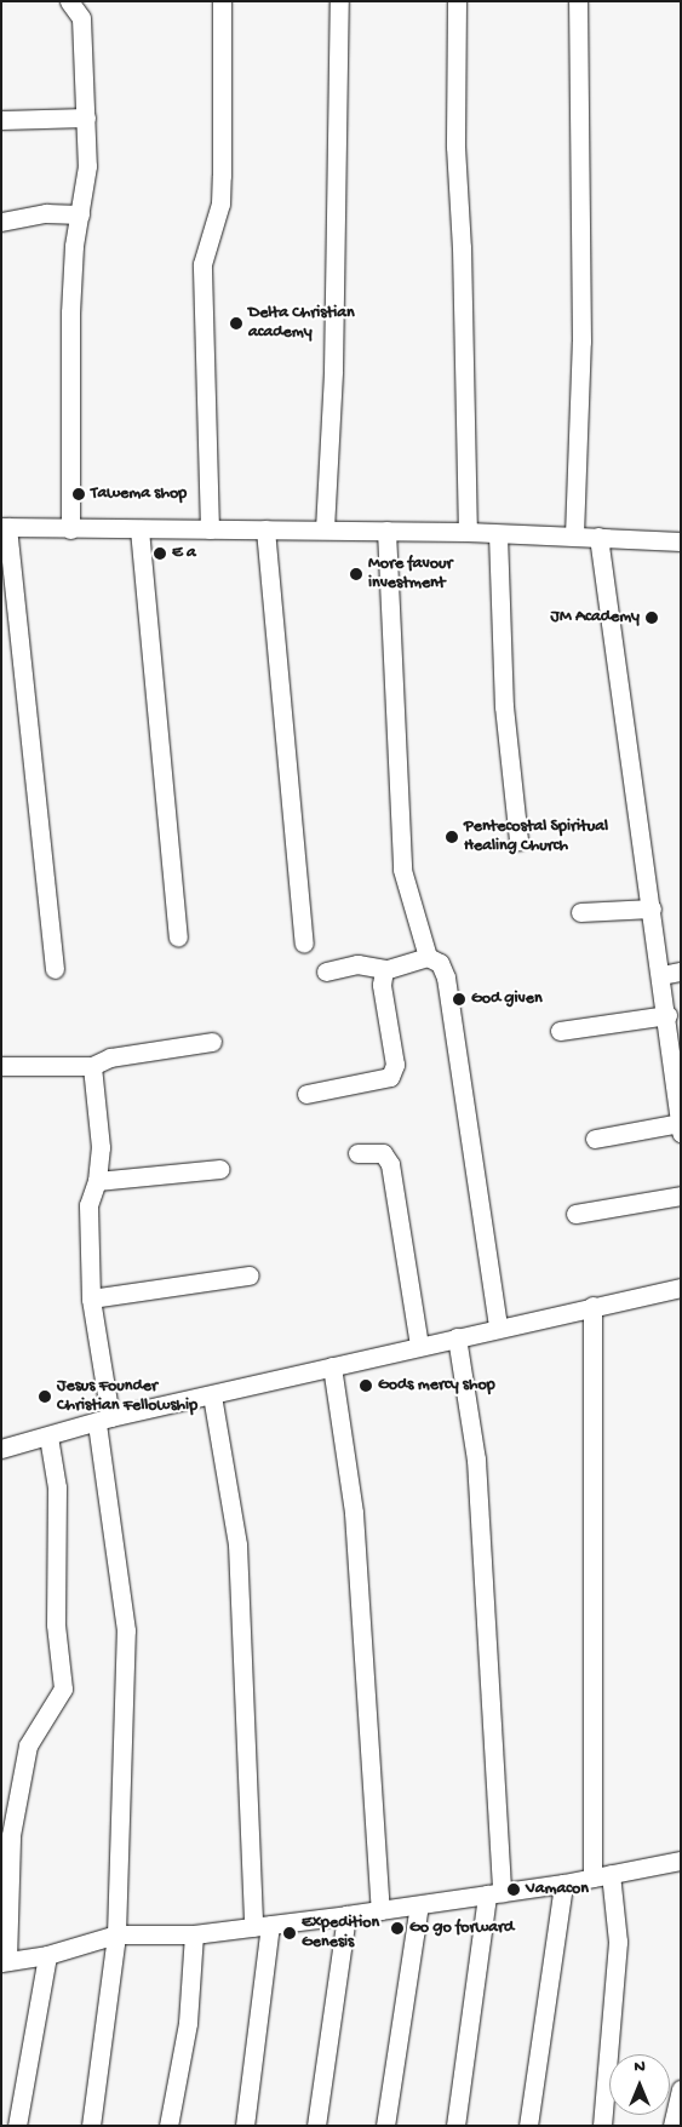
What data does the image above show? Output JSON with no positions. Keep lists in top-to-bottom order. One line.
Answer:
{"places":["Delta Christian academy","Tawema shop","E a","More favour investment","JM Academy","Pentecostal Spiritual Healing Church","God given","Gods mercy shop","Jesus Founder Christian Fellowship","Vamacon","Go go forward","Expedition Genesis"],"north":"top"}
